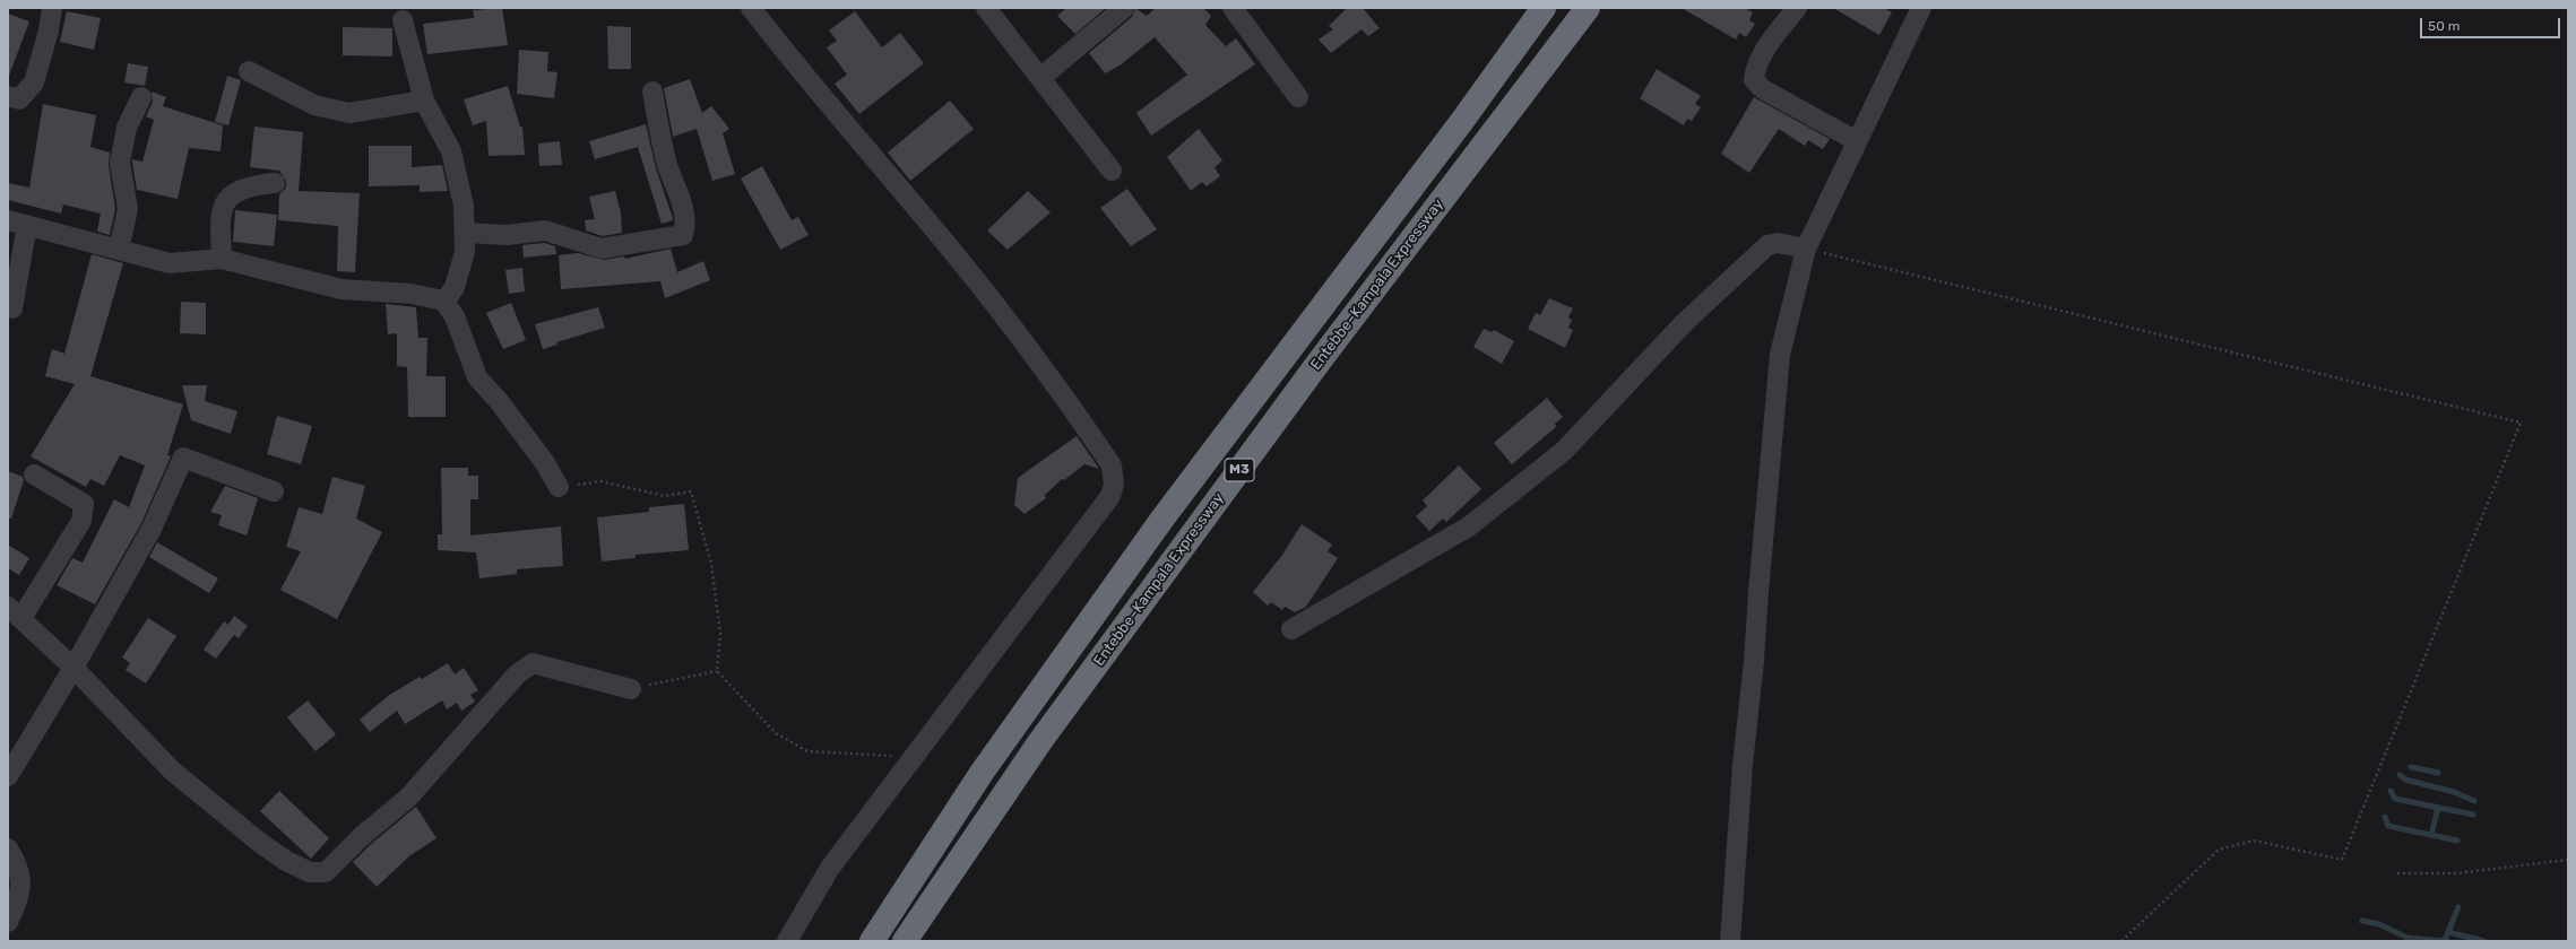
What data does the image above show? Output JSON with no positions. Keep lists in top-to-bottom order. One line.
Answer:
{"streets":{"highway":["Entebbe–Kampala Expressway","M3"]},"scale_bar":"50 m"}
